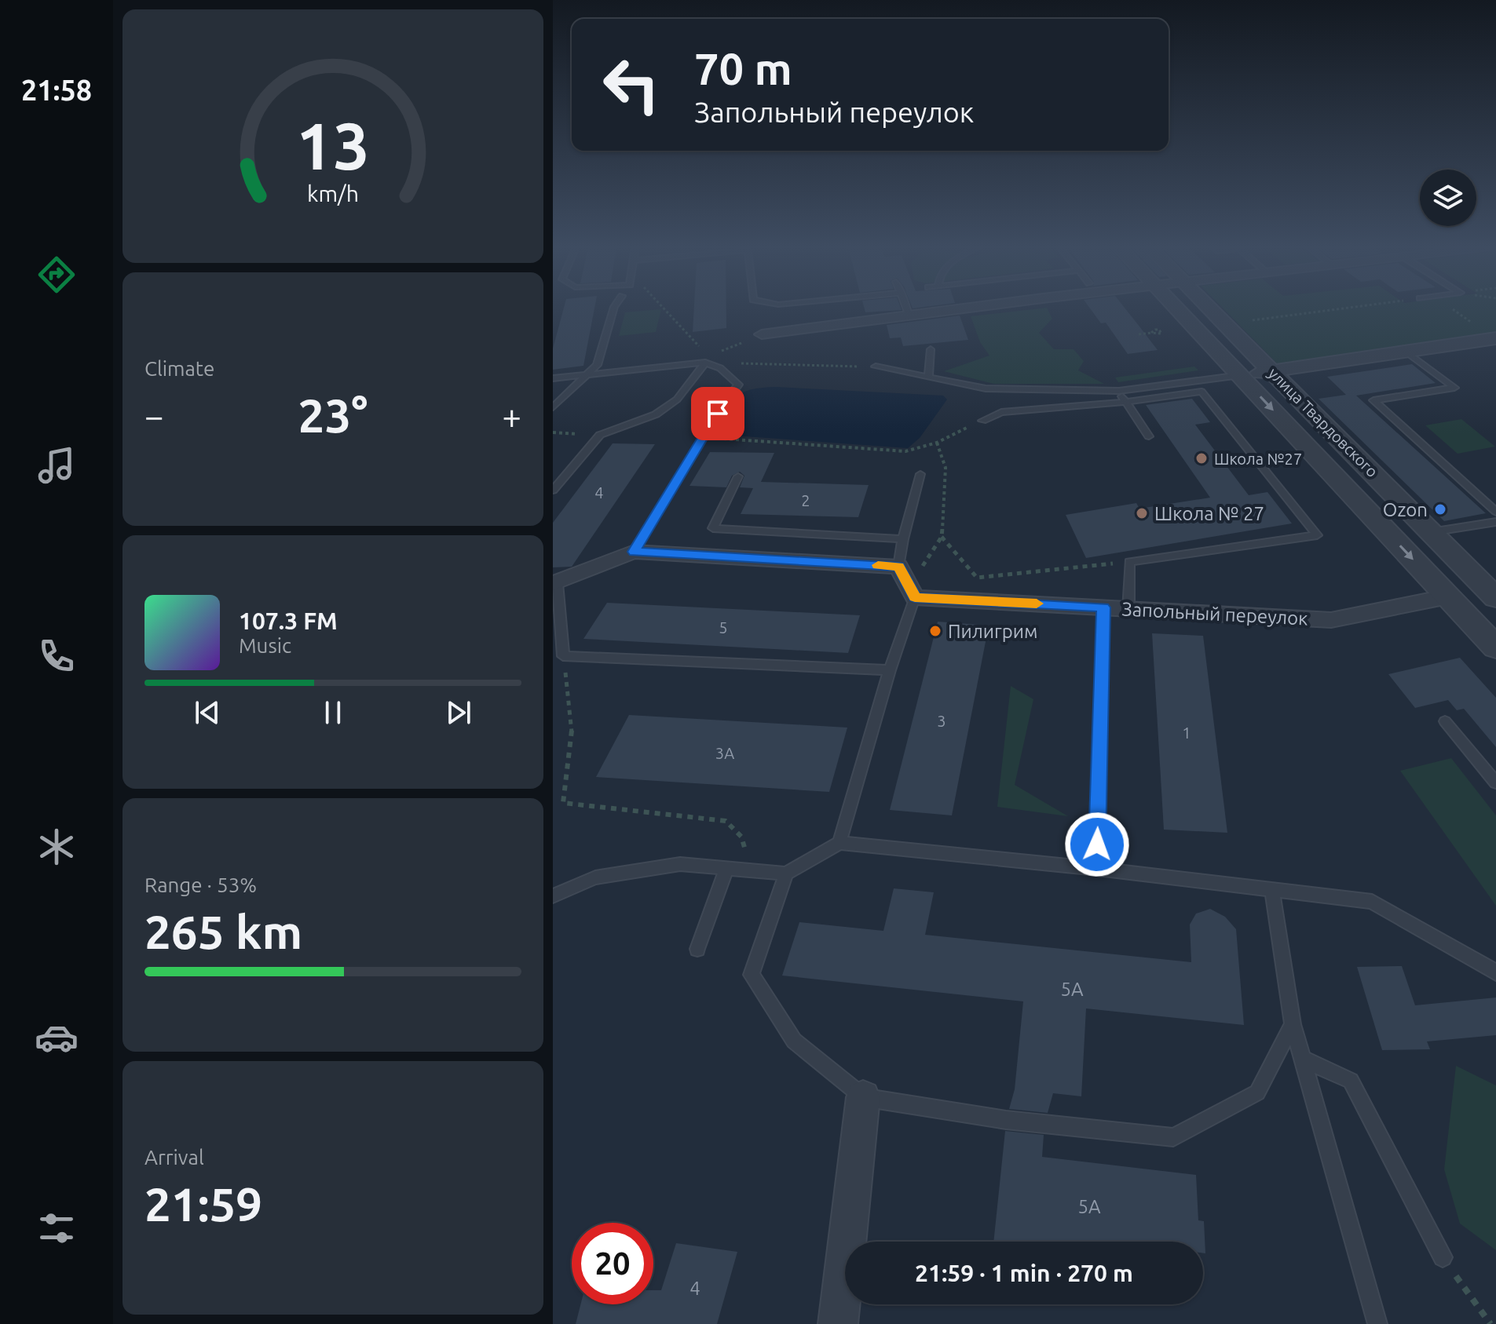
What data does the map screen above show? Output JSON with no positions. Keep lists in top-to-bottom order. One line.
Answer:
{"streets":{"street":["улица Твардовского","Запольный переулок"]},"crossings":[["улица Твардовского","Запольный переулок"]],"places":["Школа №27","Ozon","Школа № 27","Пилигрим"],"house_numbers":["4","2","5","3","1","3А","5А","5А","4"],"page":{"tabs":"21:58","turn":["70 m","Запольный переулок"],"tile":["Climate",["Range · 53%","265 km"],["Arrival","21:59"]],"heat":["−","23°","+"],"song":["107.3 FM","Music"],"limit":"20","trip":"21:59 · 1 min · 270 m","gauge":["13","km/h"]}}
